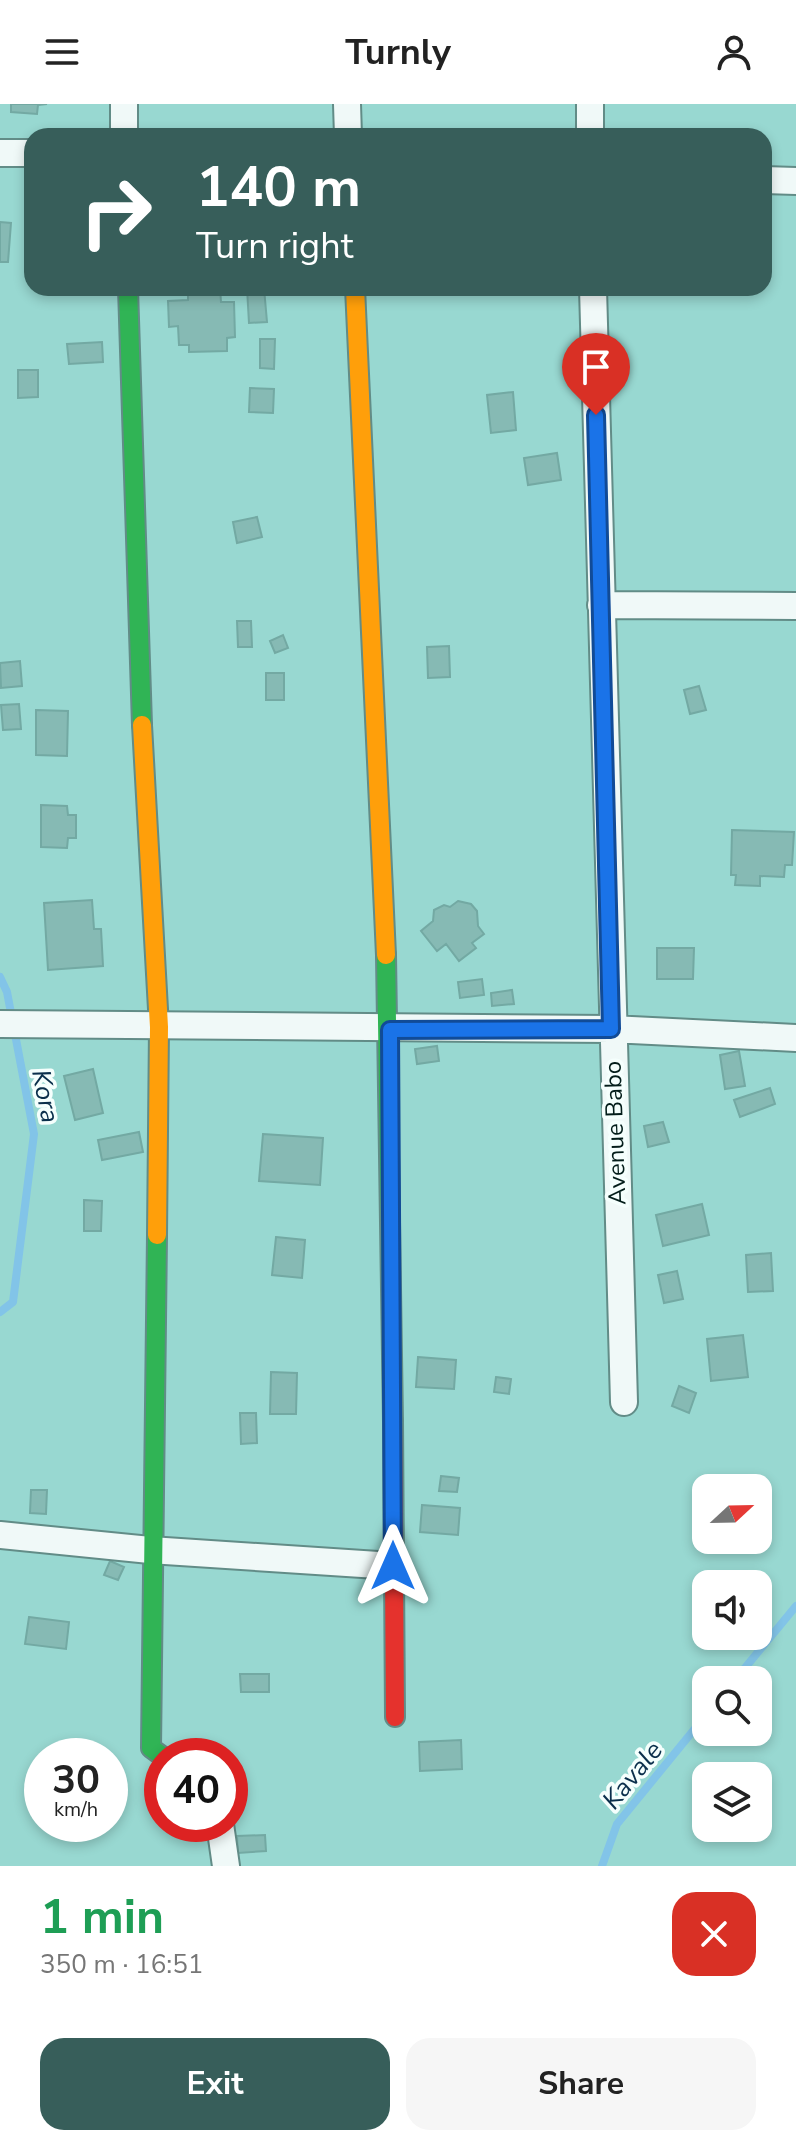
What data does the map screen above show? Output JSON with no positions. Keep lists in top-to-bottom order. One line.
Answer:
{"streets":{"street":["Avenue Babo"]},"water":["Kora","Kavale"],"north":"right","page":{"header":"Turnly","turn":["140 m","Turn right"],"speed":"30 km/h","limit":"40","heading":["1 min","350 m · 16:51"],"buttons":["Exit","Share"]}}
